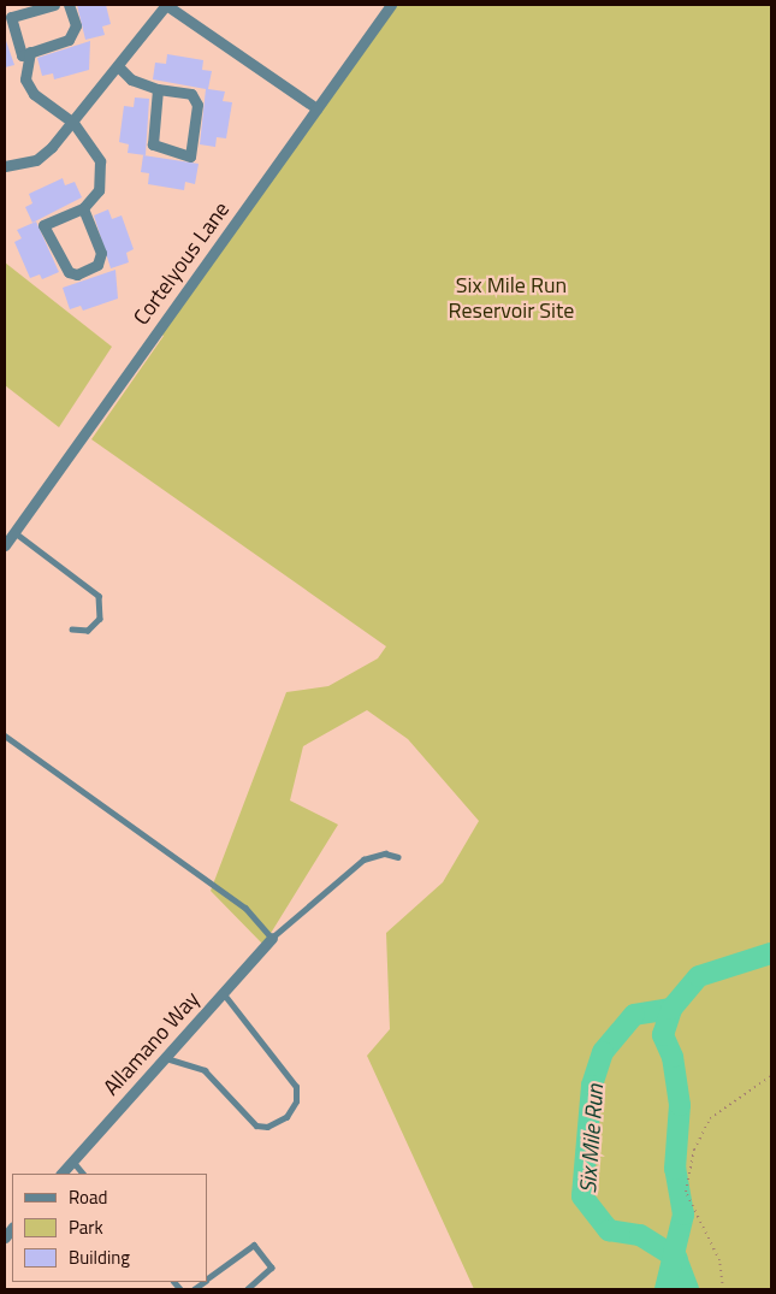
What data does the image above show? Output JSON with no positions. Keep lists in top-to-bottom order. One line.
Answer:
{"streets":{"street":["Cortelyous Lane","Allamano Way"]},"water":["Six Mile Run"],"parks":["Six Mile Run Reservoir Site"],"legend":["Road","Park","Building"]}
